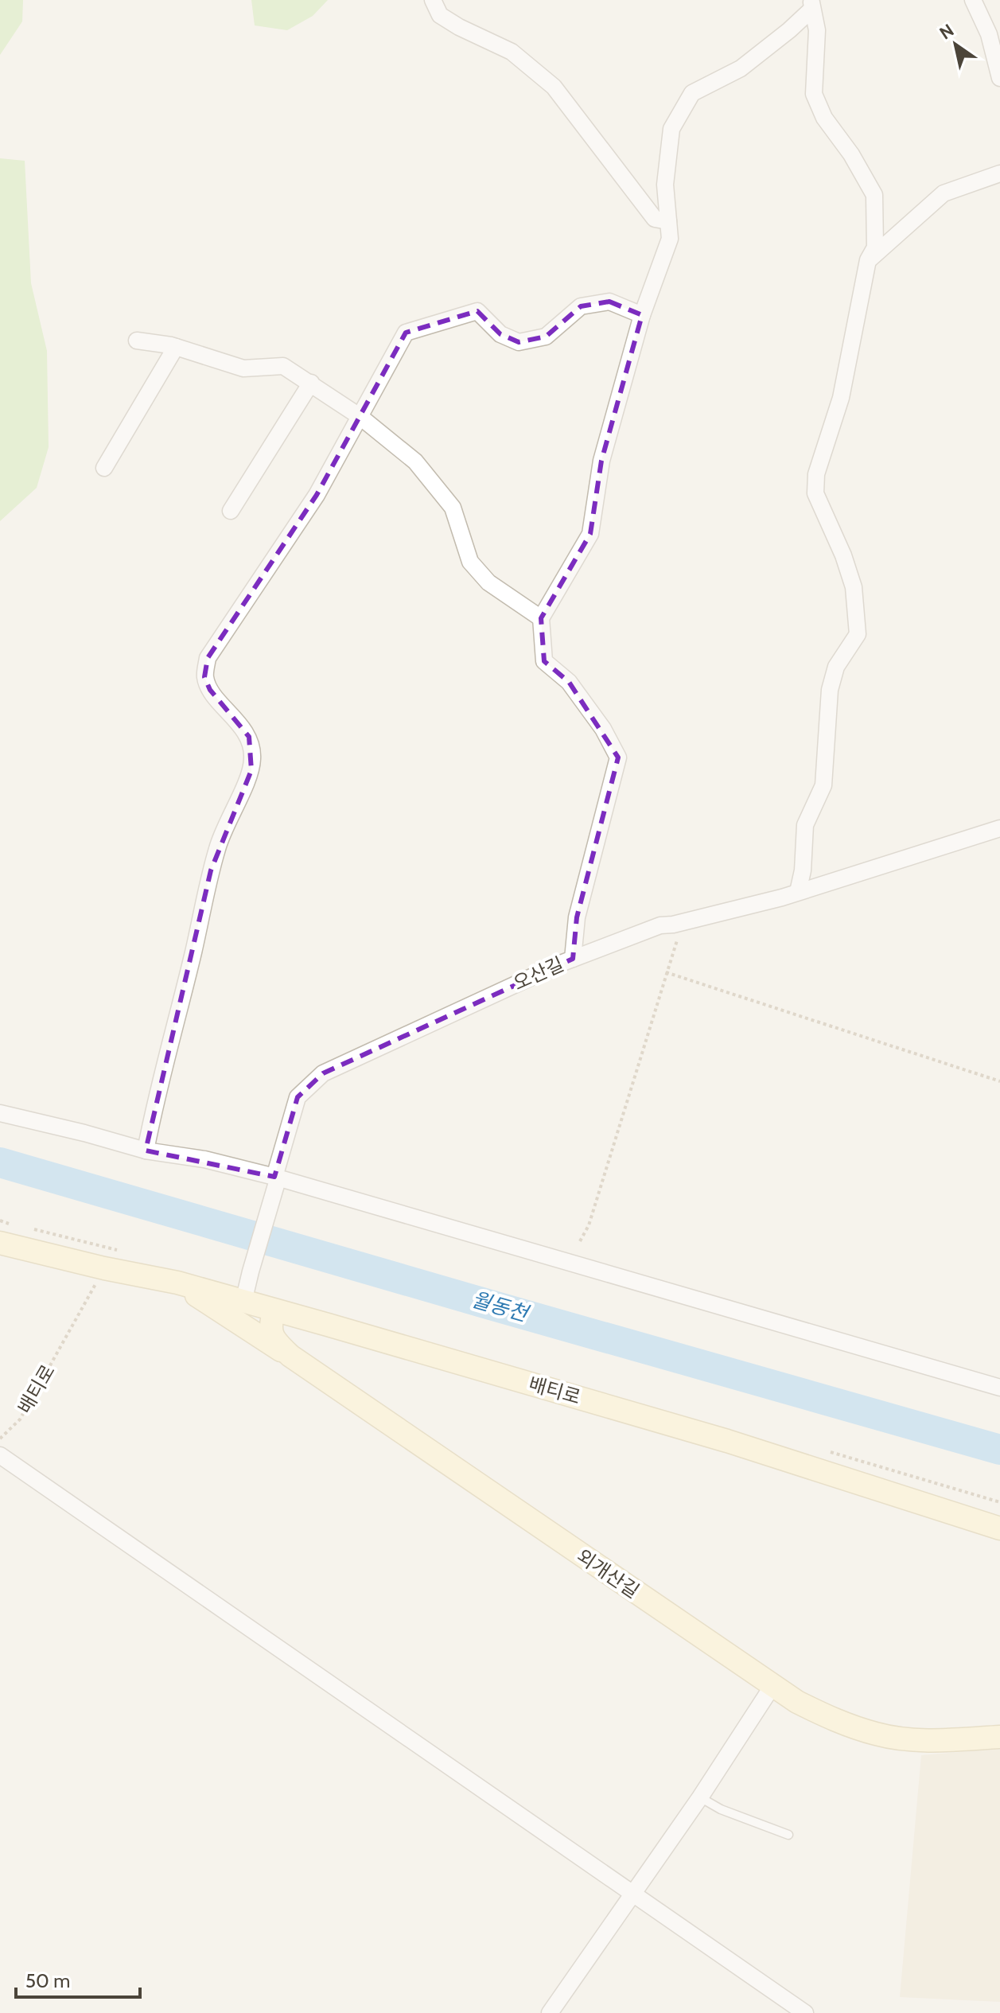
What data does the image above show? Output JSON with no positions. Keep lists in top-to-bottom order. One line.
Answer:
{"streets":{"street":["오산길","배티로","외개산길"]},"crossings":[["오산길","배티로"],["배티로","외개산길"]],"water":["월동천"],"scale_bar":"50 m","north":"top left"}
